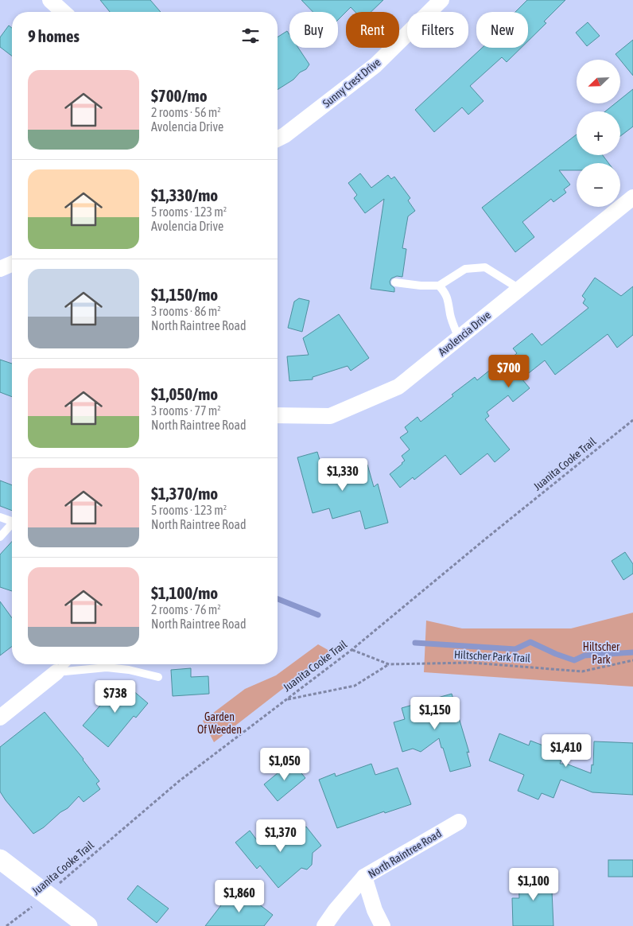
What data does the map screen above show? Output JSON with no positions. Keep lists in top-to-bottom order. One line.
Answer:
{"streets":{"street":["Sunny Crest Drive","Avolencia Drive","North Raintree Road"],"path":["Juanita Cooke Trail","Hiltscher Park Trail"]},"crossings":[["Juanita Cooke Trail","Hiltscher Park Trail"]],"parks":["Hiltscher Park","Garden Of Weeden"],"north":"bottom left","page":{"chip":["Buy","Rent","Filters","New"],"heading":"9 homes","map_buttons":["+","−"],"list":[{"name":"$700/mo","note":"2 rooms · 56 m² · Avolencia Drive"},{"name":"$1,330/mo","note":"5 rooms · 123 m² · Avolencia Drive"},{"name":"$1,150/mo","note":"3 rooms · 86 m² · North Raintree Road"},{"name":"$1,050/mo","note":"3 rooms · 77 m² · North Raintree Road"},{"name":"$1,370/mo","note":"5 rooms · 123 m² · North Raintree Road"},{"name":"$1,100/mo","note":"2 rooms · 76 m² · North Raintree Road"}],"price":["$700","$1,330","$738","$1,150","$1,410","$1,050","$1,370","$1,100","$1,860"]}}
